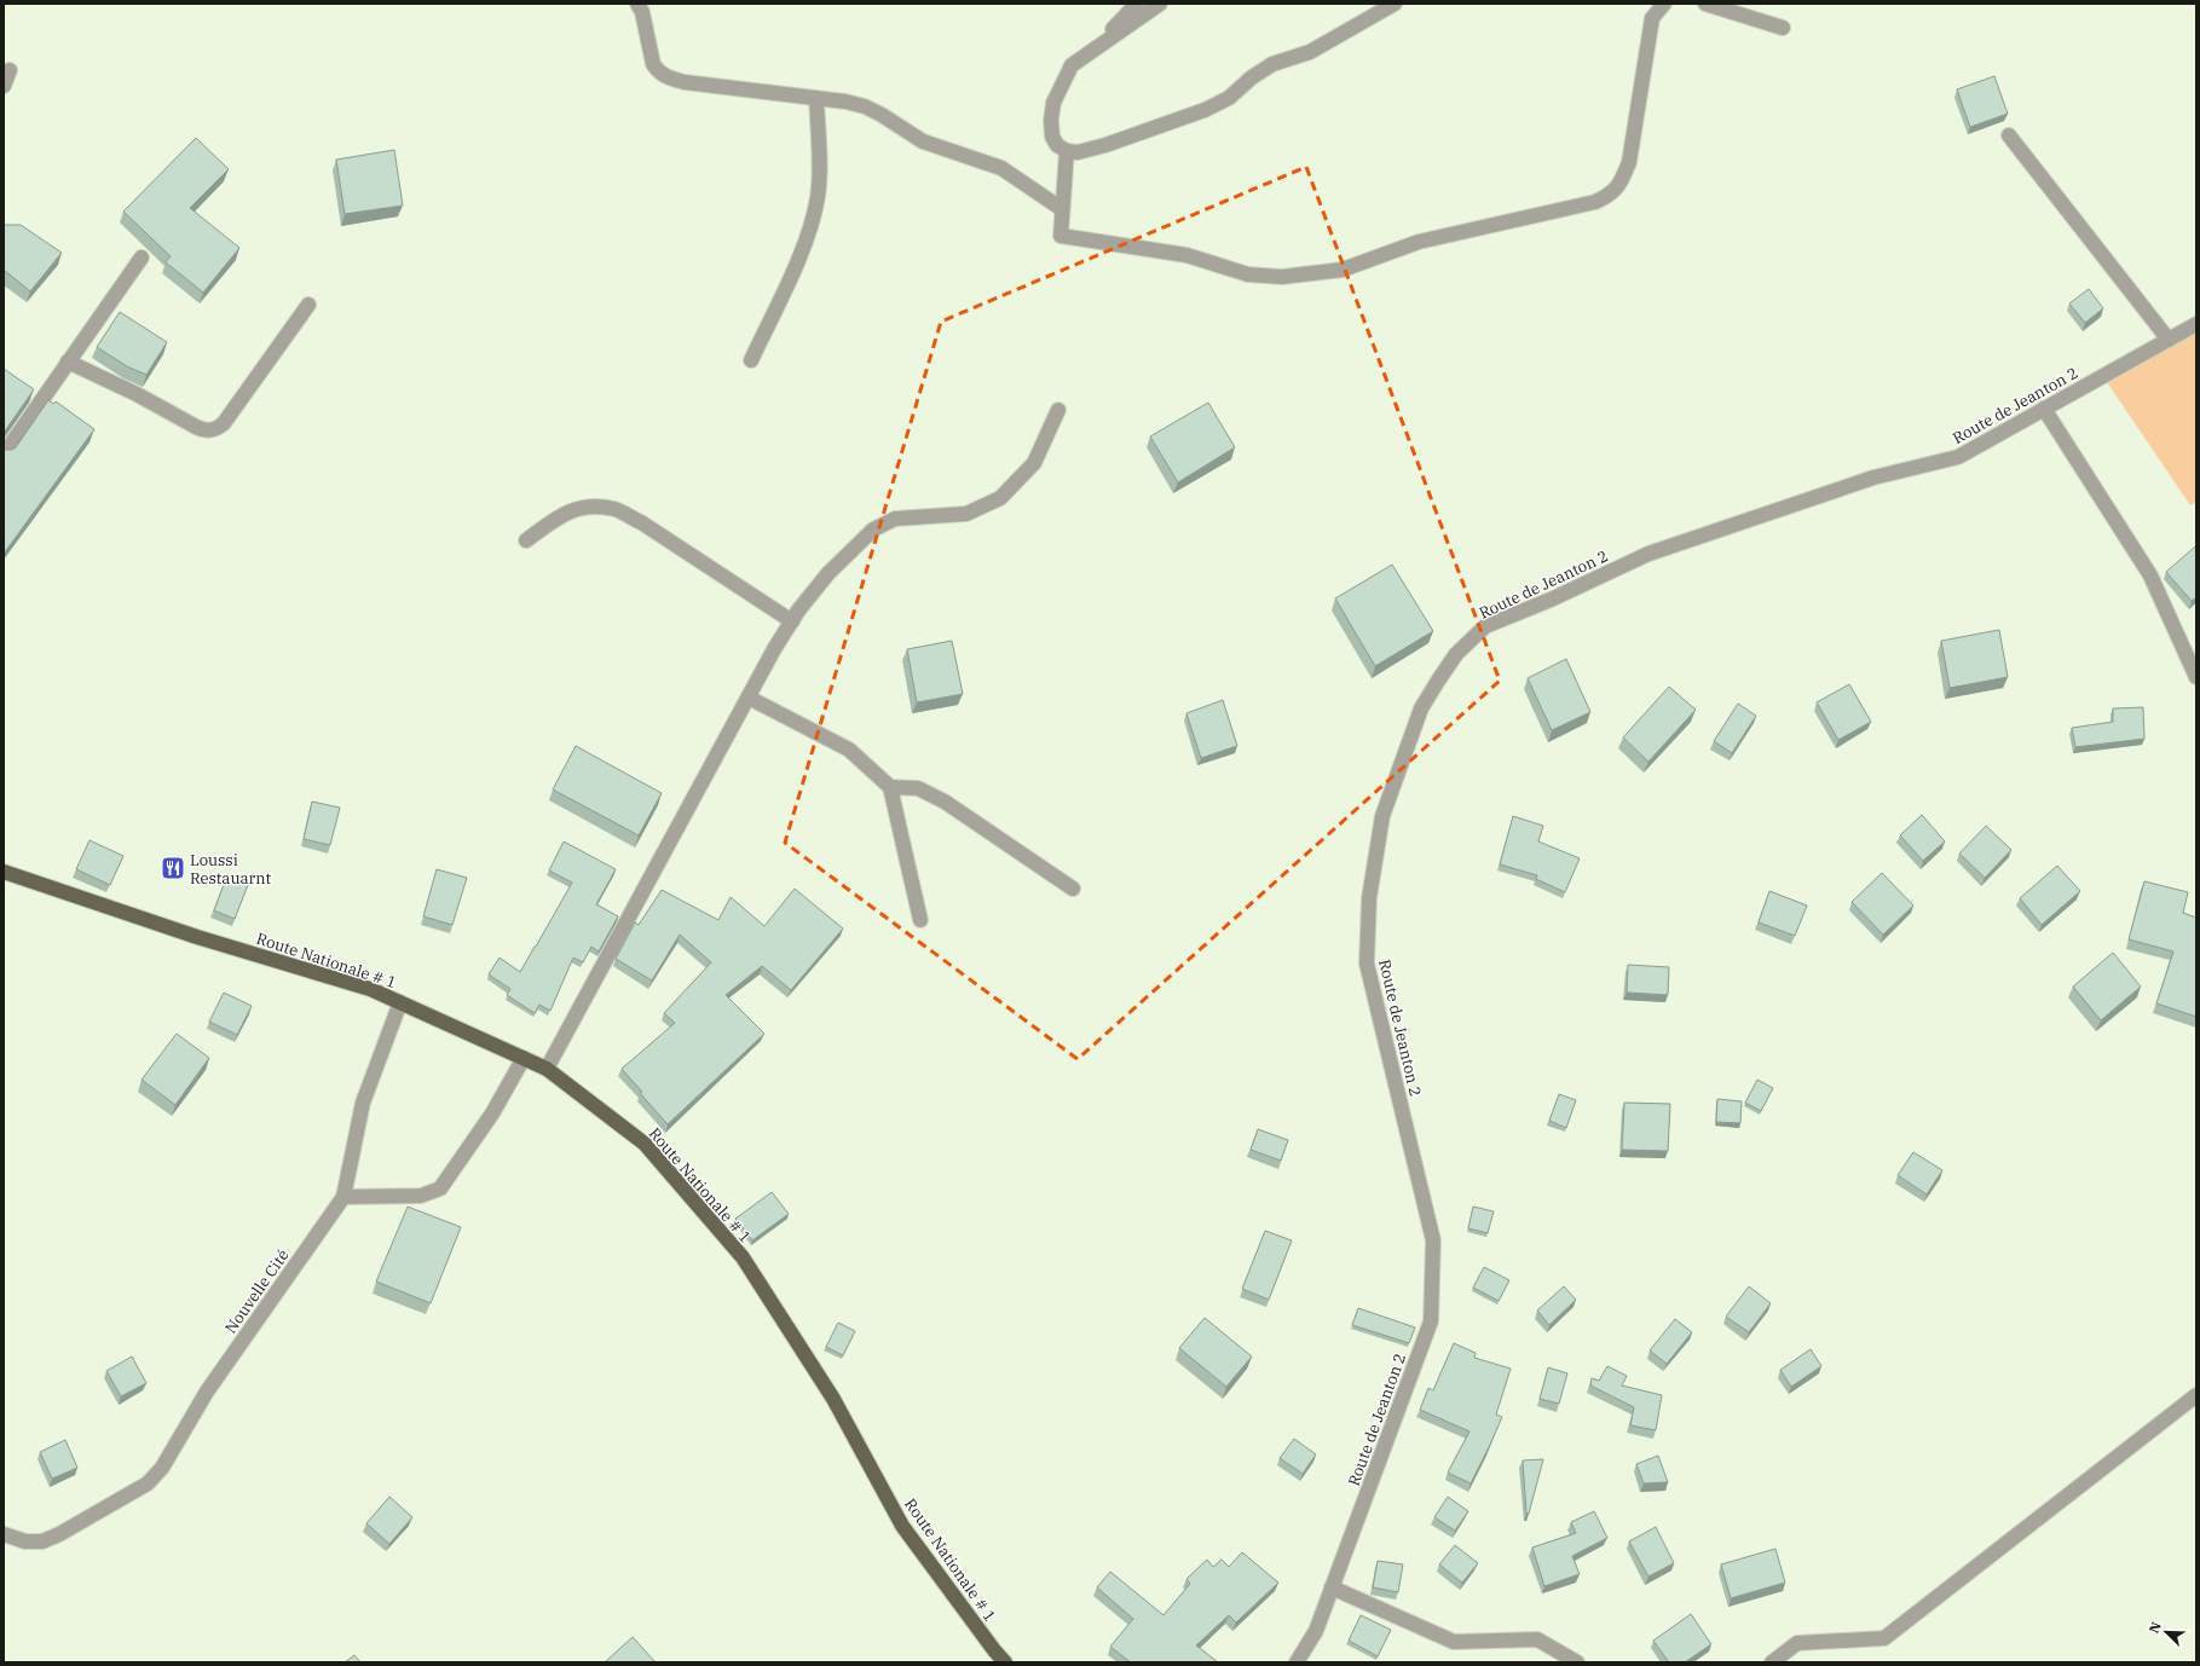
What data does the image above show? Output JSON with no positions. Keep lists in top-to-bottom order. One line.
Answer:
{"streets":{"main road":["Route Nationale # 1"],"street":["Route de Jeanton 2","Nouvelle Cité"]},"places":{"restaurant":["Loussi Restauarnt"]},"north":"top left"}
